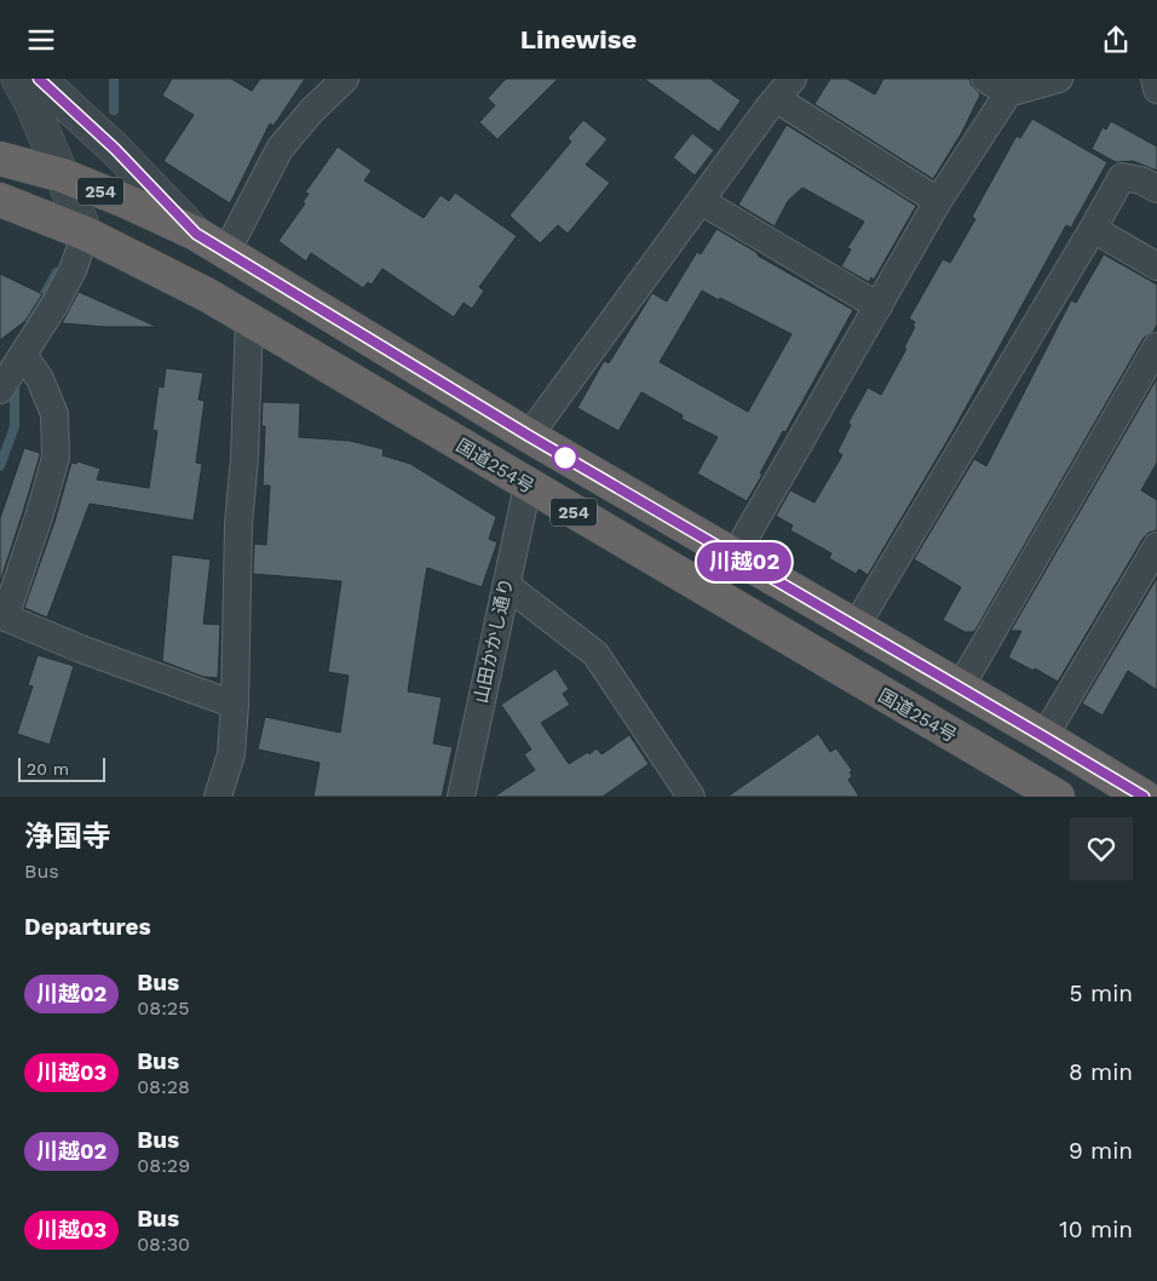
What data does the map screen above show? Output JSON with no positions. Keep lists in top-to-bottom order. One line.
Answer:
{"streets":{"highway":["254","国道254号"],"street":["山田かかし通り"]},"crossings":[["254","国道254号"],["国道254号","山田かかし通り"]],"lines":["bus line 川越02"],"scale_bar":"20 m","page":{"header":"Linewise","on_map":"川越02","scale":"20 m","heading":[["浄国寺","Bus"],"Departures"],"list":[{"mark":"川越02","name":"Bus","note":"08:25","value":"5 min"},{"mark":"川越03","name":"Bus","note":"08:28","value":"8 min"},{"mark":"川越02","name":"Bus","note":"08:29","value":"9 min"},{"mark":"川越03","name":"Bus","note":"08:30","value":"10 min"}]}}
